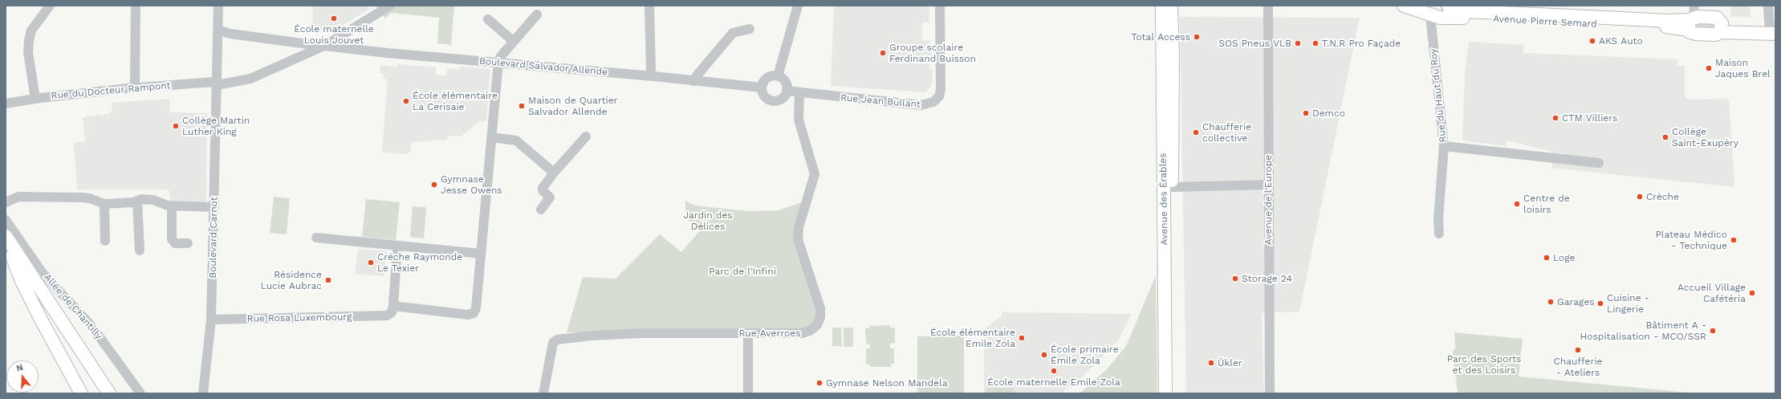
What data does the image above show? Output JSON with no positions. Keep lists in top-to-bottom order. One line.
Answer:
{"streets":{"main road":["Avenue Pierre Semard","Avenue des Érables"],"street":["Boulevard Salvador Allende","Rue du Docteur Rampont","Rue du Haut du Roy","Rue Jean Bullant","Avenue de l'Europe","Boulevard Carnot","Allée de Chantilly","Rue Rosa Luxembourg","Rue Averroes"]},"crossings":[["Avenue Pierre Semard","Rue du Haut du Roy"],["Boulevard Salvador Allende","Rue du Docteur Rampont"],["Boulevard Salvador Allende","Rue Jean Bullant"],["Boulevard Salvador Allende","Boulevard Carnot"],["Rue du Docteur Rampont","Boulevard Carnot"],["Rue Jean Bullant","Rue Averroes"],["Boulevard Carnot","Rue Rosa Luxembourg"]],"parks":["Jardin des Délices","Parc de l'Infini","Parc des Sports et des Loisirs"],"places":["École maternelle Louis Jouvet","Total Access","AKS Auto","SOS Pneus VLB","T.N.R Pro Façade","Groupe scolaire Ferdinand Buisson","Maison Jaques Brel","École élémentaire La Cerisaie","Maison de Quartier Salvador Allende","Demco","CTM Villiers","Collège Martin Luther King","Chaufferie collective","Collège Saint-Exupéry","Gymnase Jesse Owens","Crèche","Centre de loisirs","Plateau Médico - Technique","Loge","Créche Raymonde Le Texier","Storage 24","Résidence Lucie Aubrac","Accueil Village Cafétéria","Garages","Cuisine - Lingerie","Bâtiment A - Hospitalisation - MCO/SSR","École élémentaire Emile Zola","Chaufferie - Ateliers","École primaire Émile Zola","Ükler","École maternelle Emile Zola","Gymnase Nelson Mandela"],"north":"top"}
